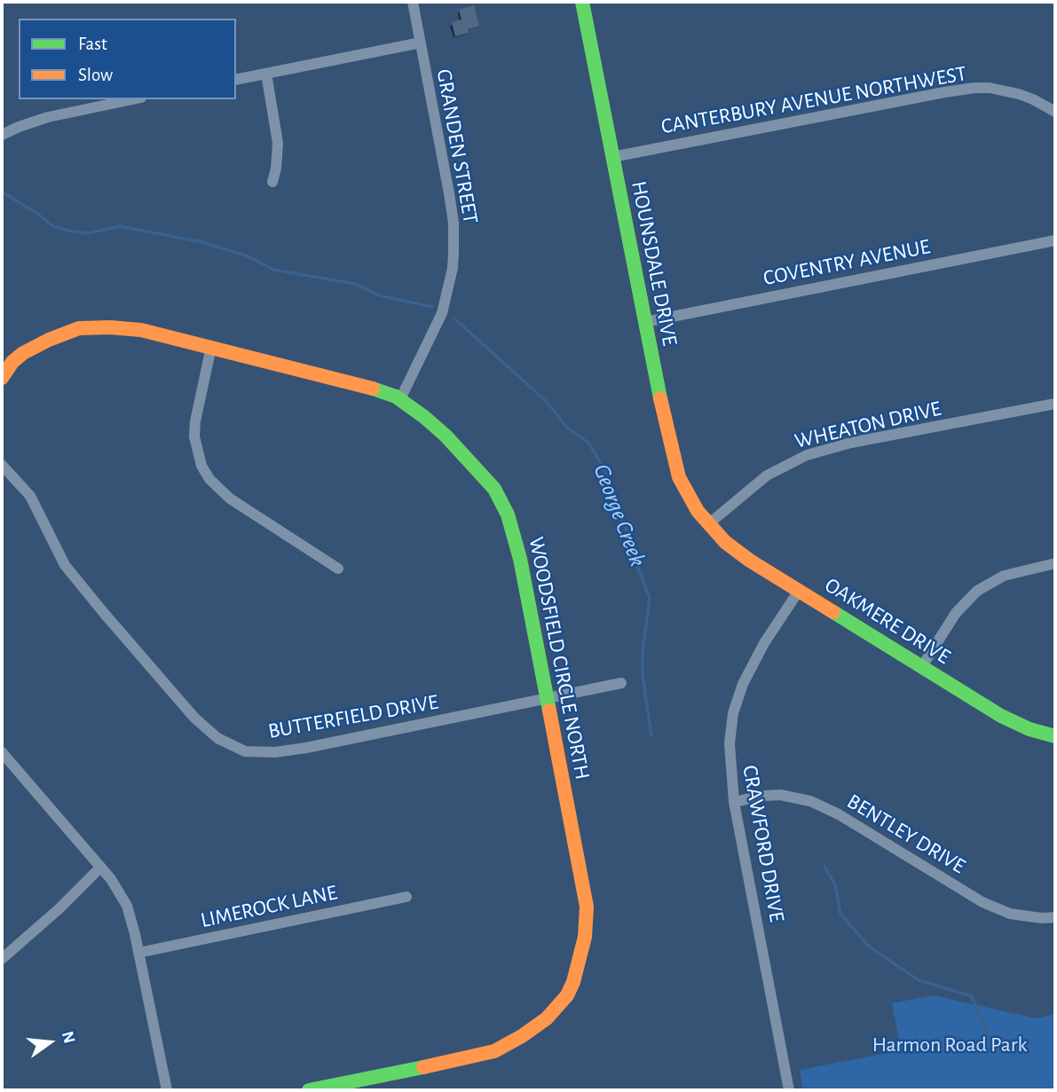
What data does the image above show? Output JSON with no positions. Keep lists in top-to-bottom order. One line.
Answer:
{"streets":{"street":["CANTERBURY AVENUE NORTHWEST","GRANDEN STREET","COVENTRY AVENUE","HOUNSDALE DRIVE","WHEATON DRIVE","OAKMERE DRIVE","WOODSFIELD CIRCLE NORTH","BUTTERFIELD DRIVE","BENTLEY DRIVE","CRAWFORD DRIVE","LIMEROCK LANE"]},"crossings":[["CANTERBURY AVENUE NORTHWEST","HOUNSDALE DRIVE"],["GRANDEN STREET","WOODSFIELD CIRCLE NORTH"],["COVENTRY AVENUE","HOUNSDALE DRIVE"],["HOUNSDALE DRIVE","WHEATON DRIVE"],["HOUNSDALE DRIVE","OAKMERE DRIVE"],["WHEATON DRIVE","OAKMERE DRIVE"],["OAKMERE DRIVE","CRAWFORD DRIVE"],["WOODSFIELD CIRCLE NORTH","BUTTERFIELD DRIVE"],["BENTLEY DRIVE","CRAWFORD DRIVE"]],"water":["George Creek"],"parks":["Harmon Road Park"],"legend":["Fast","Slow"],"north":"right"}
